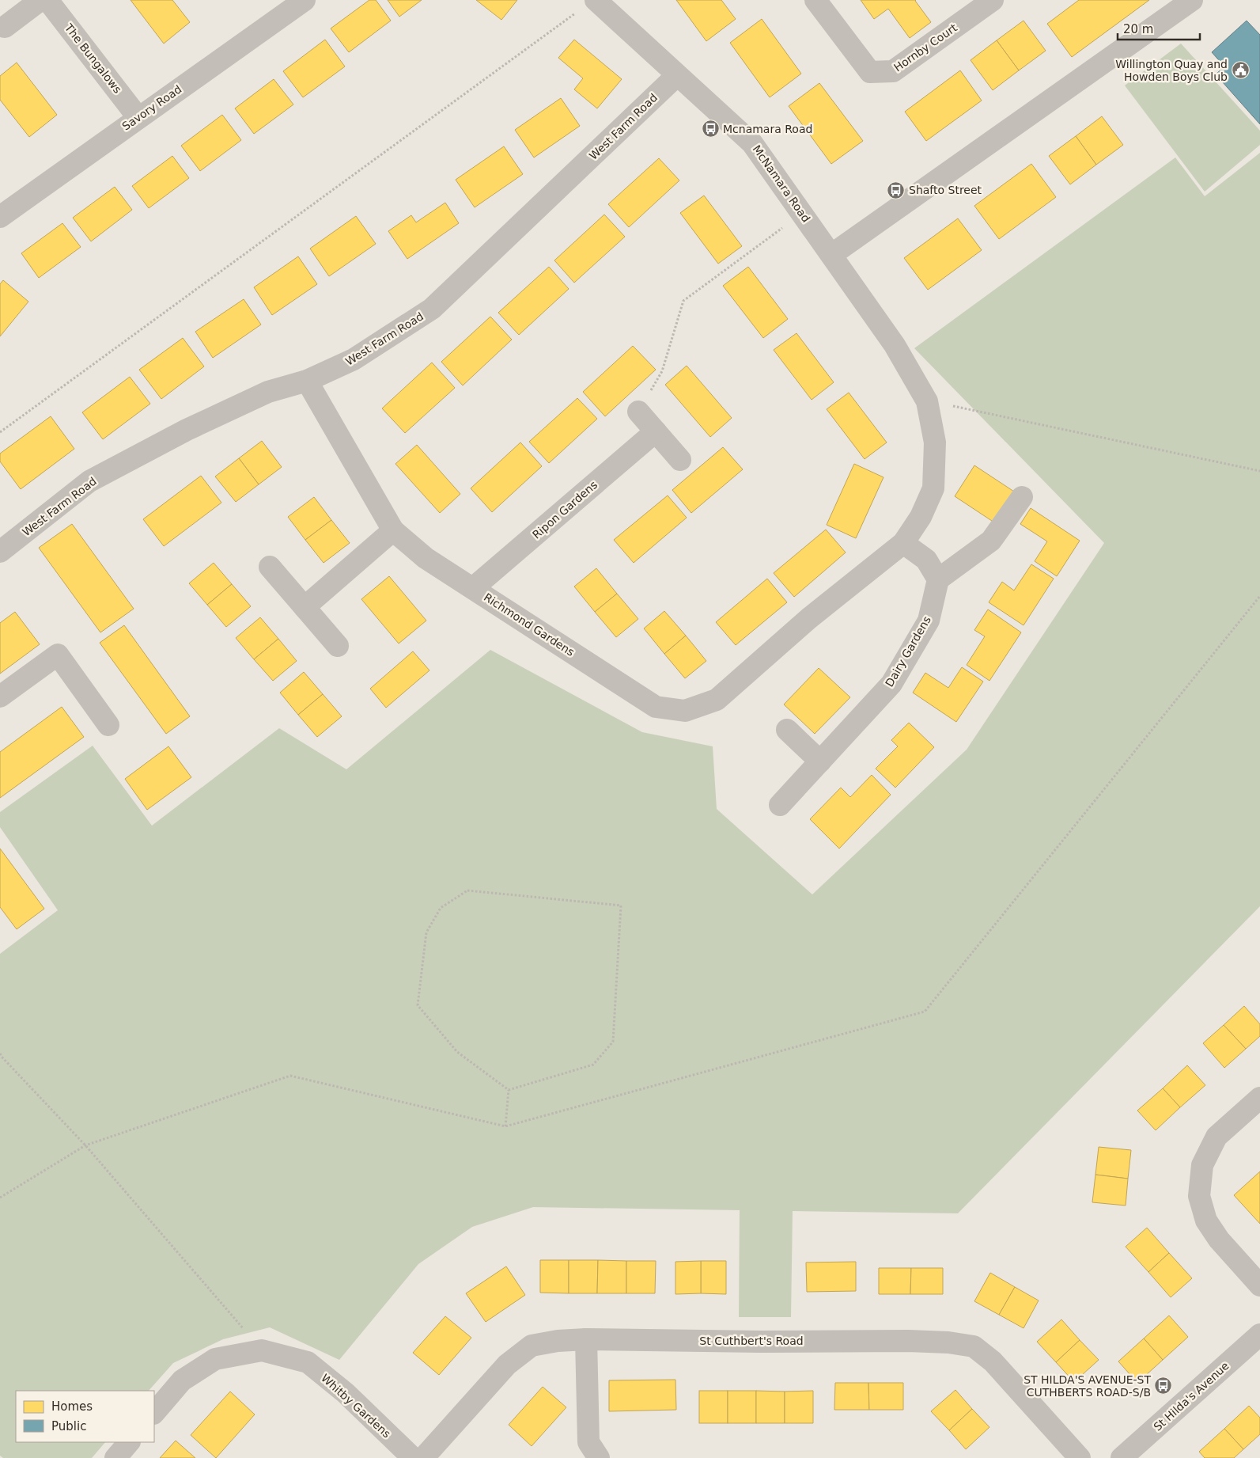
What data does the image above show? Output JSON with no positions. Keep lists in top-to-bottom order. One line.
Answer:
{"streets":{"street":["Hornby Court","The Bungalows","Savory Road","West Farm Road","McNamara Road","Ripon Gardens","Richmond Gardens","Dairy Gardens","St Cuthbert's Road","St Hilda's Avenue","Whitby Gardens"]},"crossings":[["The Bungalows","Savory Road"],["West Farm Road","McNamara Road"],["West Farm Road","Richmond Gardens"],["Ripon Gardens","Richmond Gardens"]],"places":{"public building":["Willington Quay and Howden Boys Club"],"bus stop":["Mcnamara Road","Shafto Street","ST HILDA'S AVENUE-ST CUTHBERTS ROAD-S/B"]},"legend":["Homes","Public"],"scale_bar":"20 m"}
